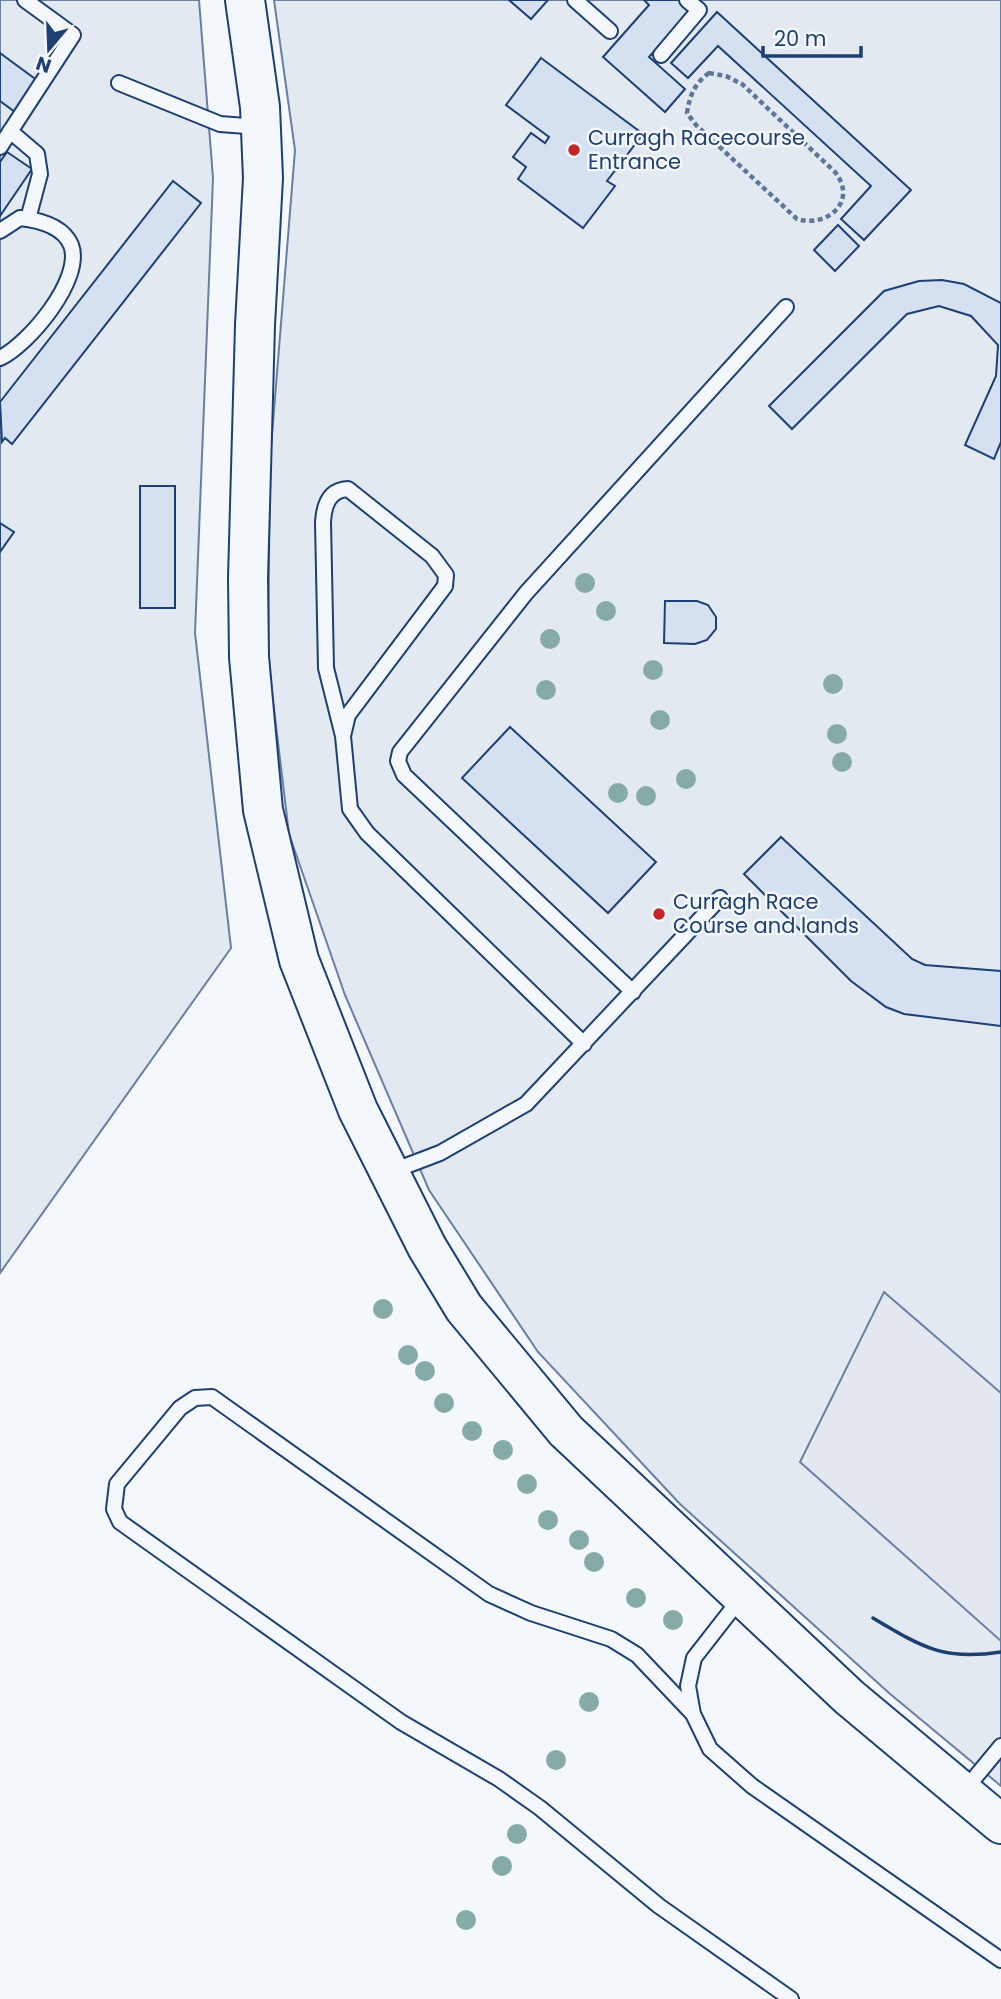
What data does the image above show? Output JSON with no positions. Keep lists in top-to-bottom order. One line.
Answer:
{"places":["Curragh Racecourse Entrance","Curragh Race Course and lands"],"scale_bar":"20 m","north":"bottom"}
